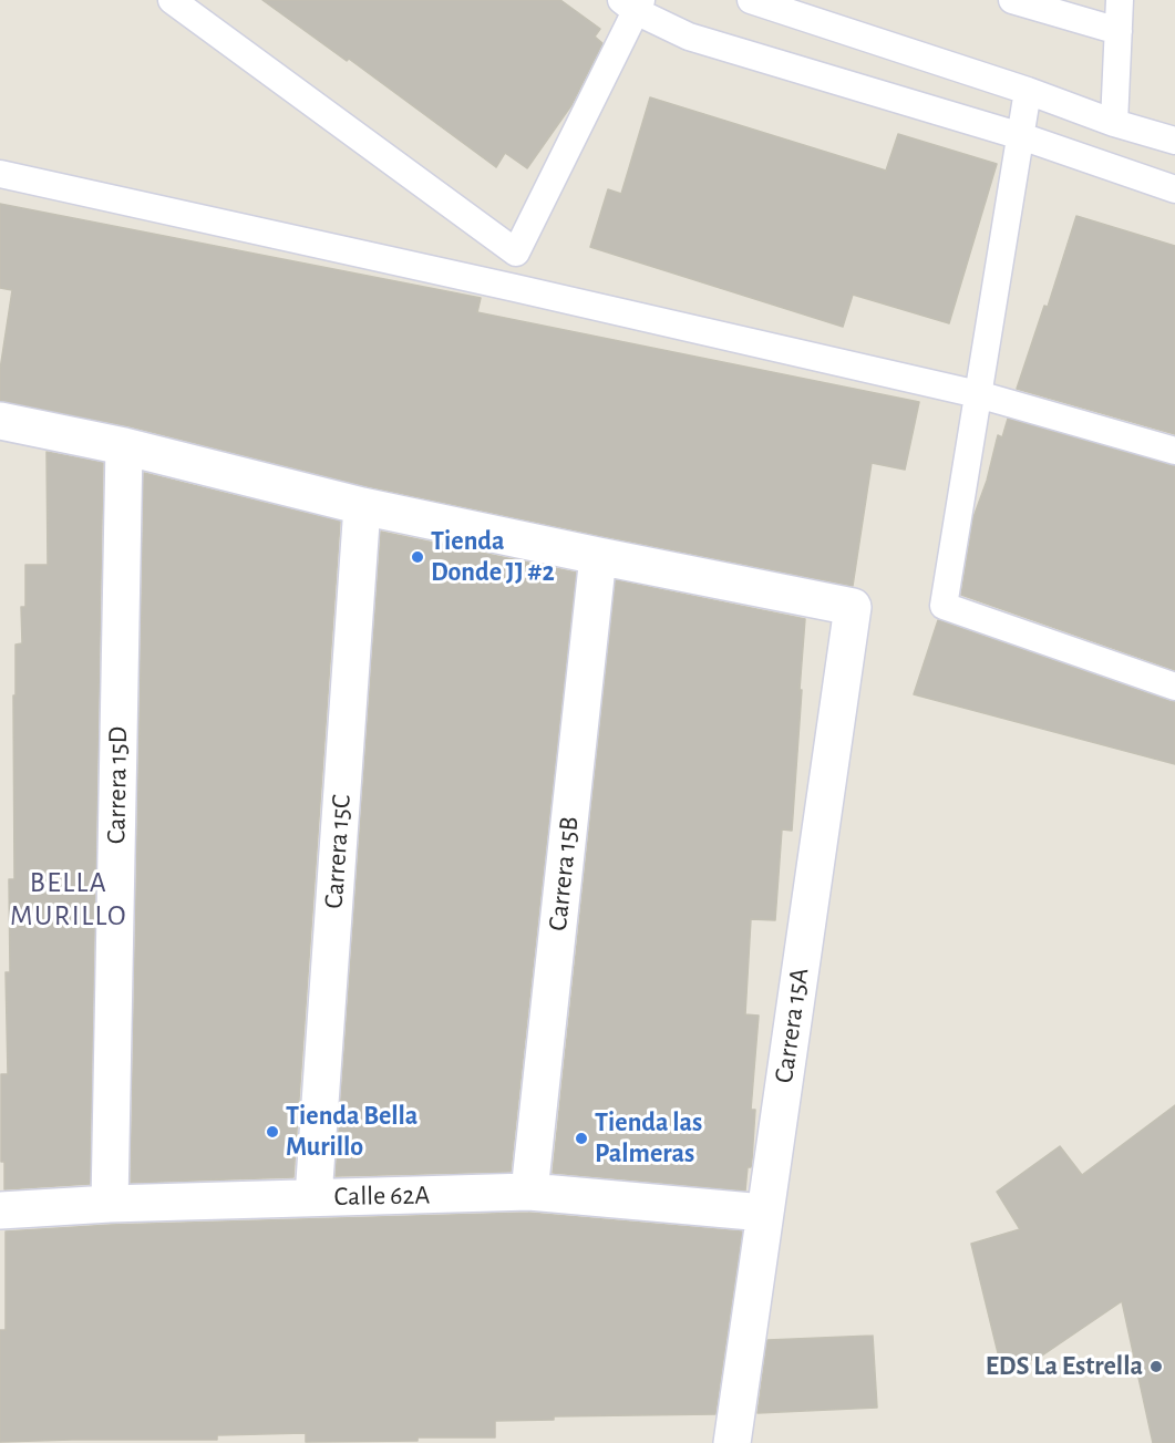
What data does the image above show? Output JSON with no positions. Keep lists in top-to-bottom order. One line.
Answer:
{"streets":{"street":["Carrera 15D","Carrera 15C","Carrera 15B","Carrera 15A","Calle 62A"]},"crossings":[["Carrera 15D","Calle 62A"],["Carrera 15C","Calle 62A"],["Carrera 15B","Carrera 15A"],["Carrera 15B","Calle 62A"],["Carrera 15A","Calle 62A"]],"districts":["BELLA MURILLO"],"places":["Tienda Donde JJ #2","Tienda Bella Murillo","Tienda las Palmeras","EDS La Estrella"]}
